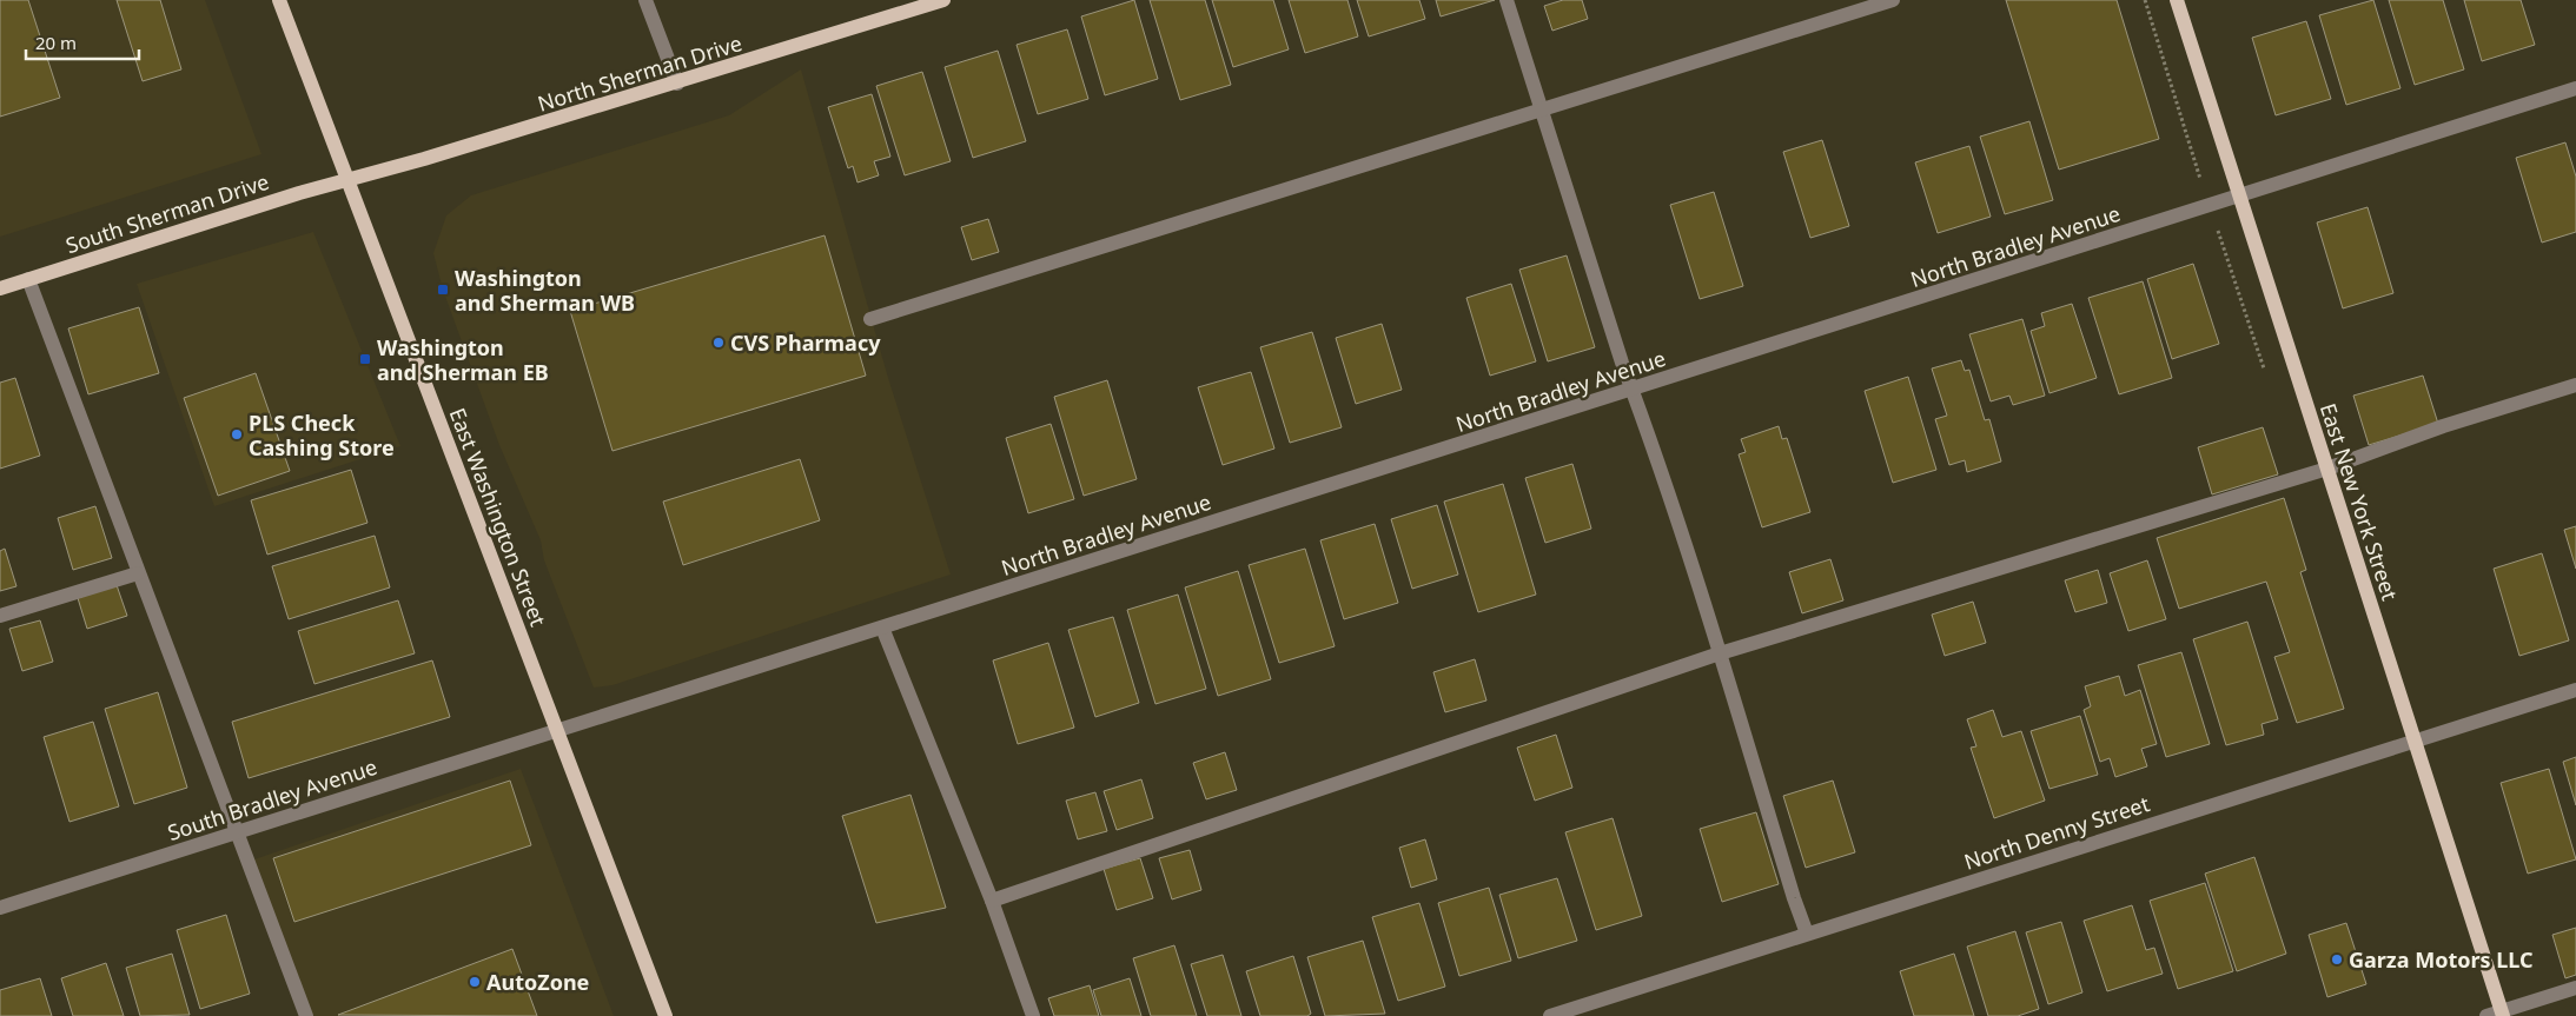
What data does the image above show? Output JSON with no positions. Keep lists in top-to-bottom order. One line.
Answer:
{"streets":{"main road":["North Sherman Drive","South Sherman Drive","East New York Street","East Washington Street"],"street":["North Bradley Avenue","South Bradley Avenue","North Denny Street"]},"crossings":[["North Sherman Drive","South Sherman Drive"],["North Sherman Drive","East Washington Street"],["South Sherman Drive","East Washington Street"],["North Bradley Avenue","East New York Street"],["North Bradley Avenue","East Washington Street"],["North Bradley Avenue","South Bradley Avenue"],["East New York Street","North Denny Street"],["East Washington Street","South Bradley Avenue"]],"places":{"transit":["Washington and Sherman WB","Washington and Sherman EB"],"other":["CVS Pharmacy","PLS Check Cashing Store","Garza Motors LLC","AutoZone"]},"scale_bar":"20 m"}
